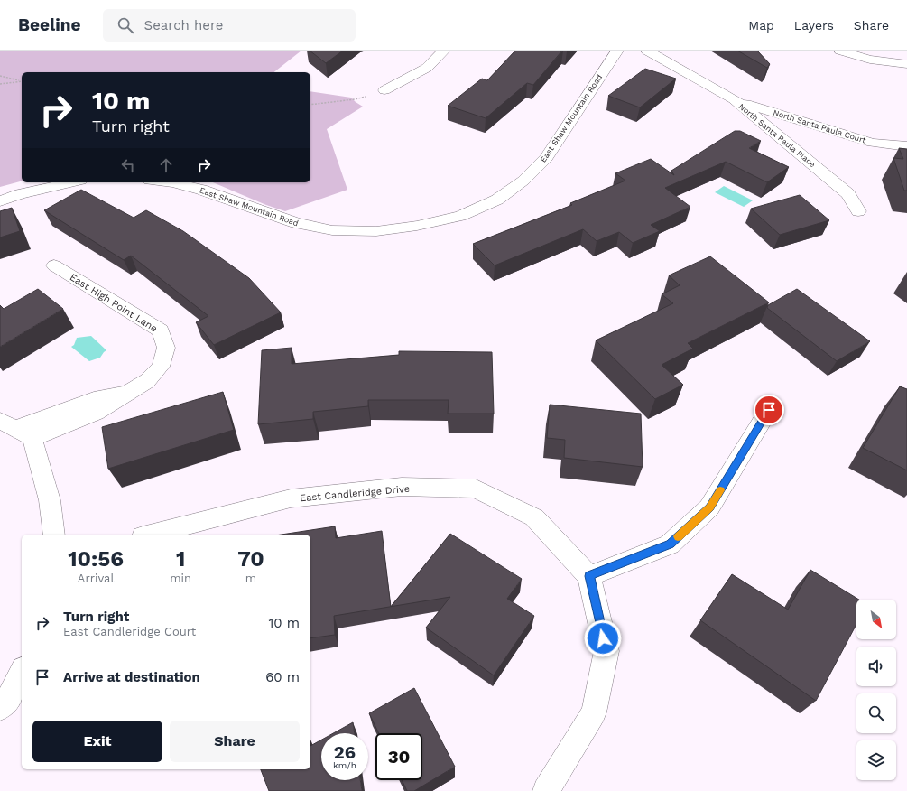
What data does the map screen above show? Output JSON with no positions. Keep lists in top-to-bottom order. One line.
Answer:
{"streets":{"street":["East Shaw Mountain Road","North Santa Paula Court","North Santa Paula Place","East High Point Lane","East Candleridge Drive"]},"crossings":[["North Santa Paula Court","North Santa Paula Place"]],"north":"bottom right","page":{"header":"Beeline","search":"Search here","nav":["Map","Layers","Share"],"turn":["10 m","Turn right"],"eta":["10:56","Arrival","1","min","70","m"],"list":[{"name":"Turn right","note":"East Candleridge Court","value":"10 m"},{"name":"Arrive at destination","value":"60 m"}],"buttons":["Exit","Share"],"speed":"26 km/h","limit":"30"}}
